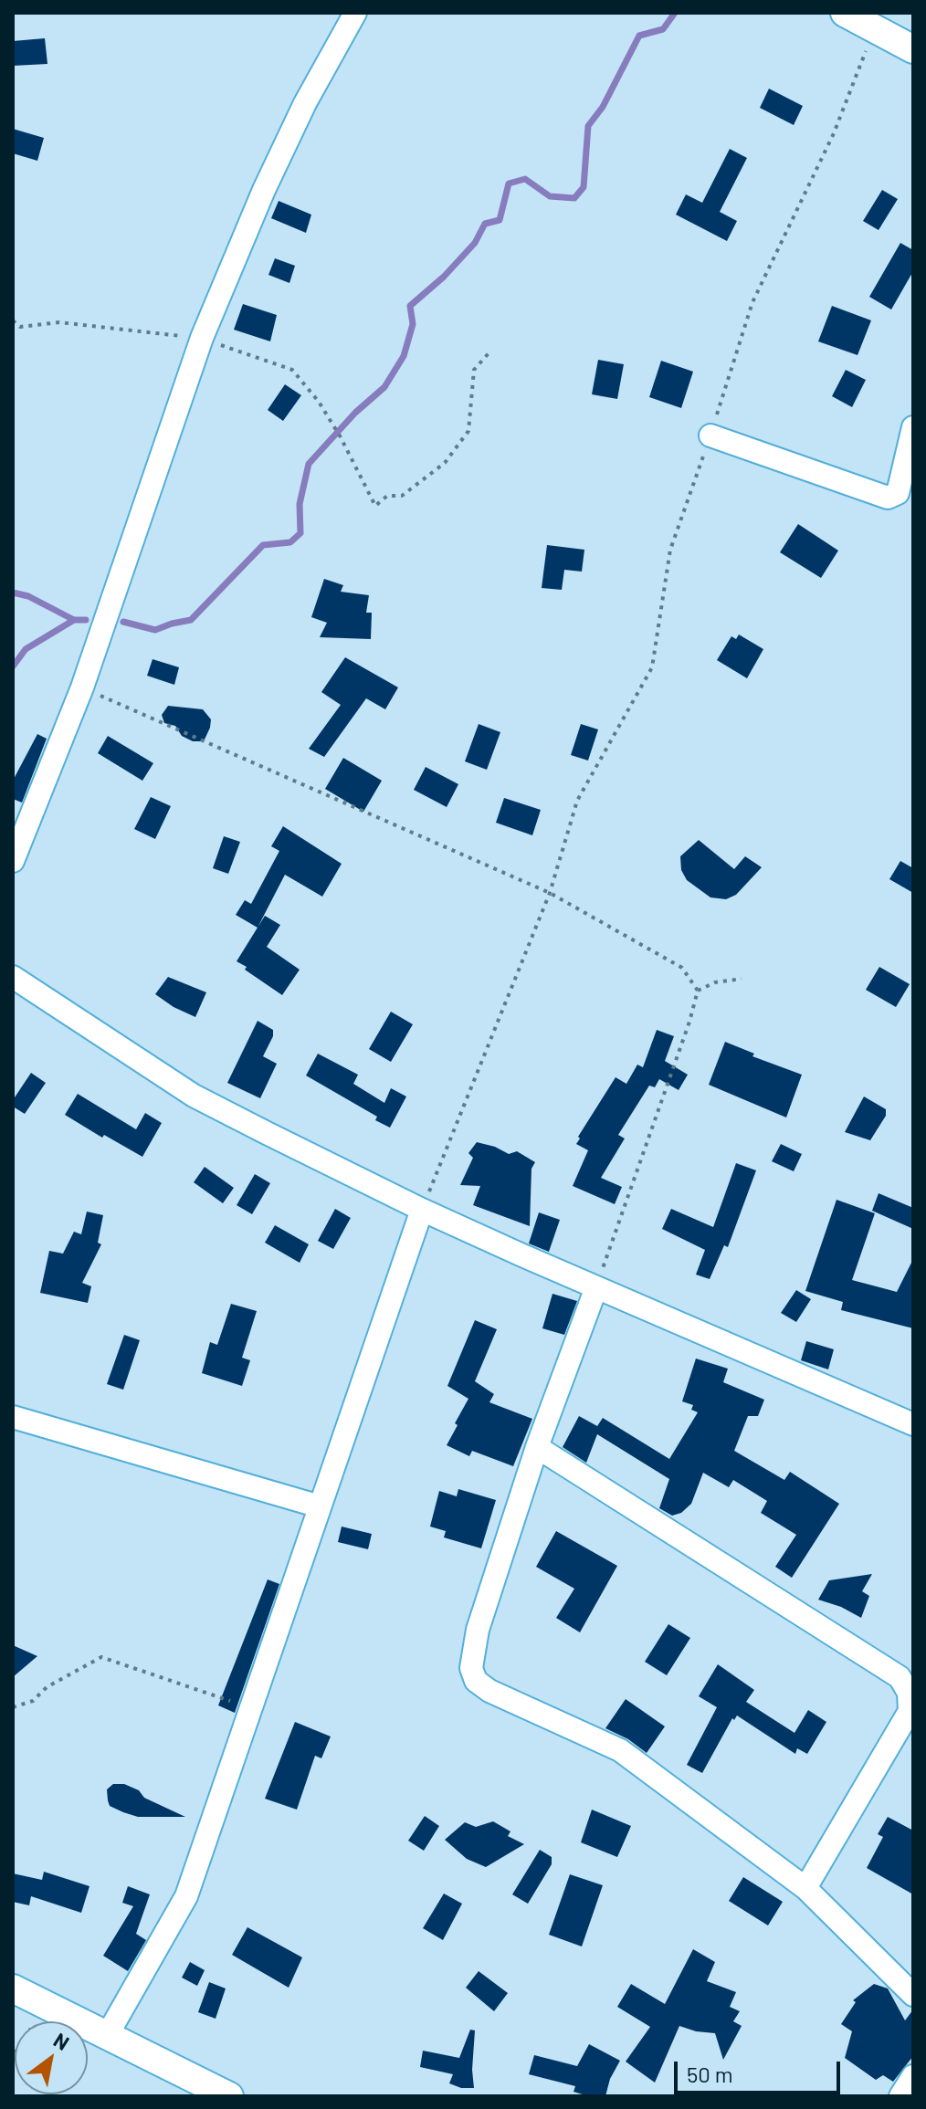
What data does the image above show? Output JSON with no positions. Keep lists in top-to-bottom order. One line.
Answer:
{"scale_bar":"50 m","north":"top right"}
